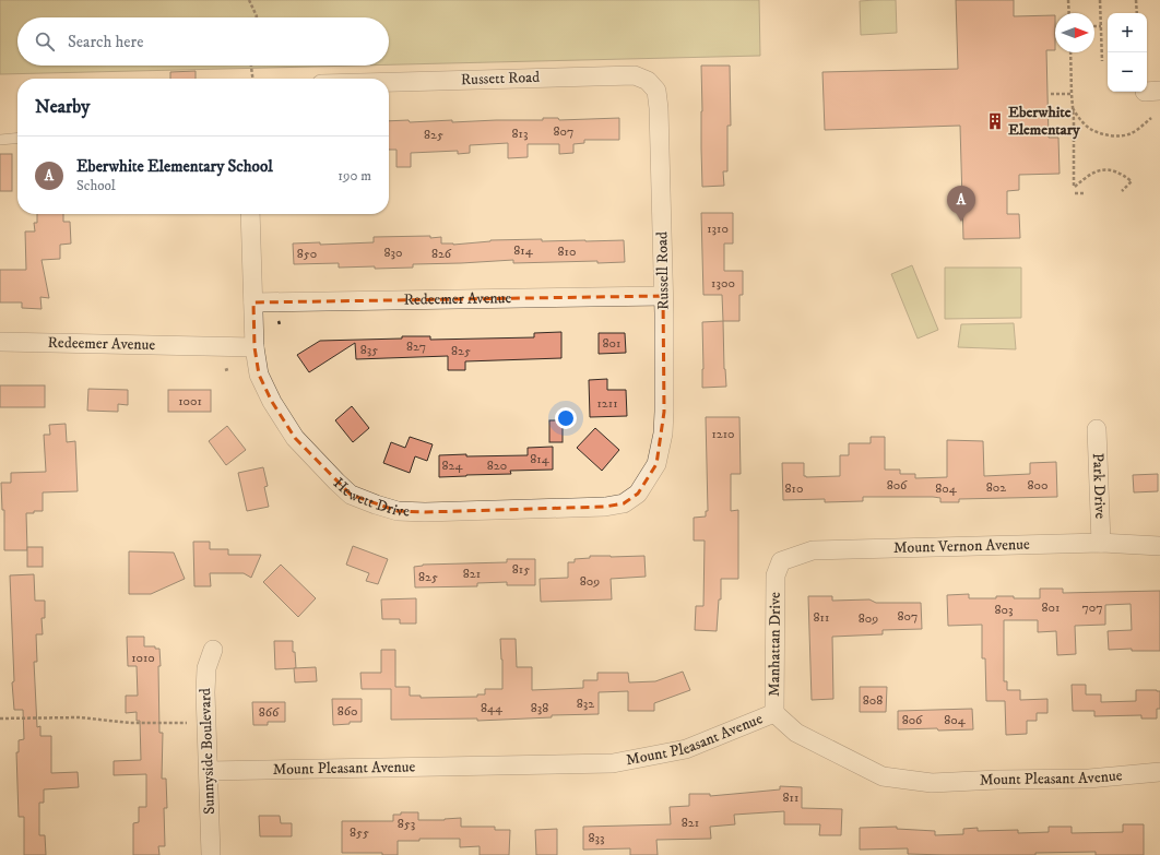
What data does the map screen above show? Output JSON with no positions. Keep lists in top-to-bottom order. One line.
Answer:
{"streets":{"street":["Russett Road","Russell Road","Redeemer Avenue","Park Drive","Hewett Drive","Mount Vernon Avenue","Manhattan Drive","Mount Pleasant Avenue","Sunnyside Boulevard"]},"crossings":[["Russett Road","Russell Road"],["Russell Road","Redeemer Avenue"],["Russell Road","Hewett Drive"],["Redeemer Avenue","Hewett Drive"],["Park Drive","Mount Vernon Avenue"],["Mount Vernon Avenue","Manhattan Drive"],["Manhattan Drive","Mount Pleasant Avenue"],["Mount Pleasant Avenue","Sunnyside Boulevard"]],"places":{"building":["Eberwhite Elementary"]},"house_numbers":["807","813","825","1310","814","810","830","850","826","1300","801","827","835","825","1001","1211","1210","814","824","820","806","800","802","810","804","815","821","825","809","801","707","803","807","811","809","1010","808","832","844","838","860","866","806","804","811","821","853","855","833"],"north":"right","page":{"map_buttons":["+","−"],"search":"Search here","heading":"Nearby","list":[{"mark":"A","name":"Eberwhite Elementary School","note":"School","value":"190 m"}],"pins":"A"}}
